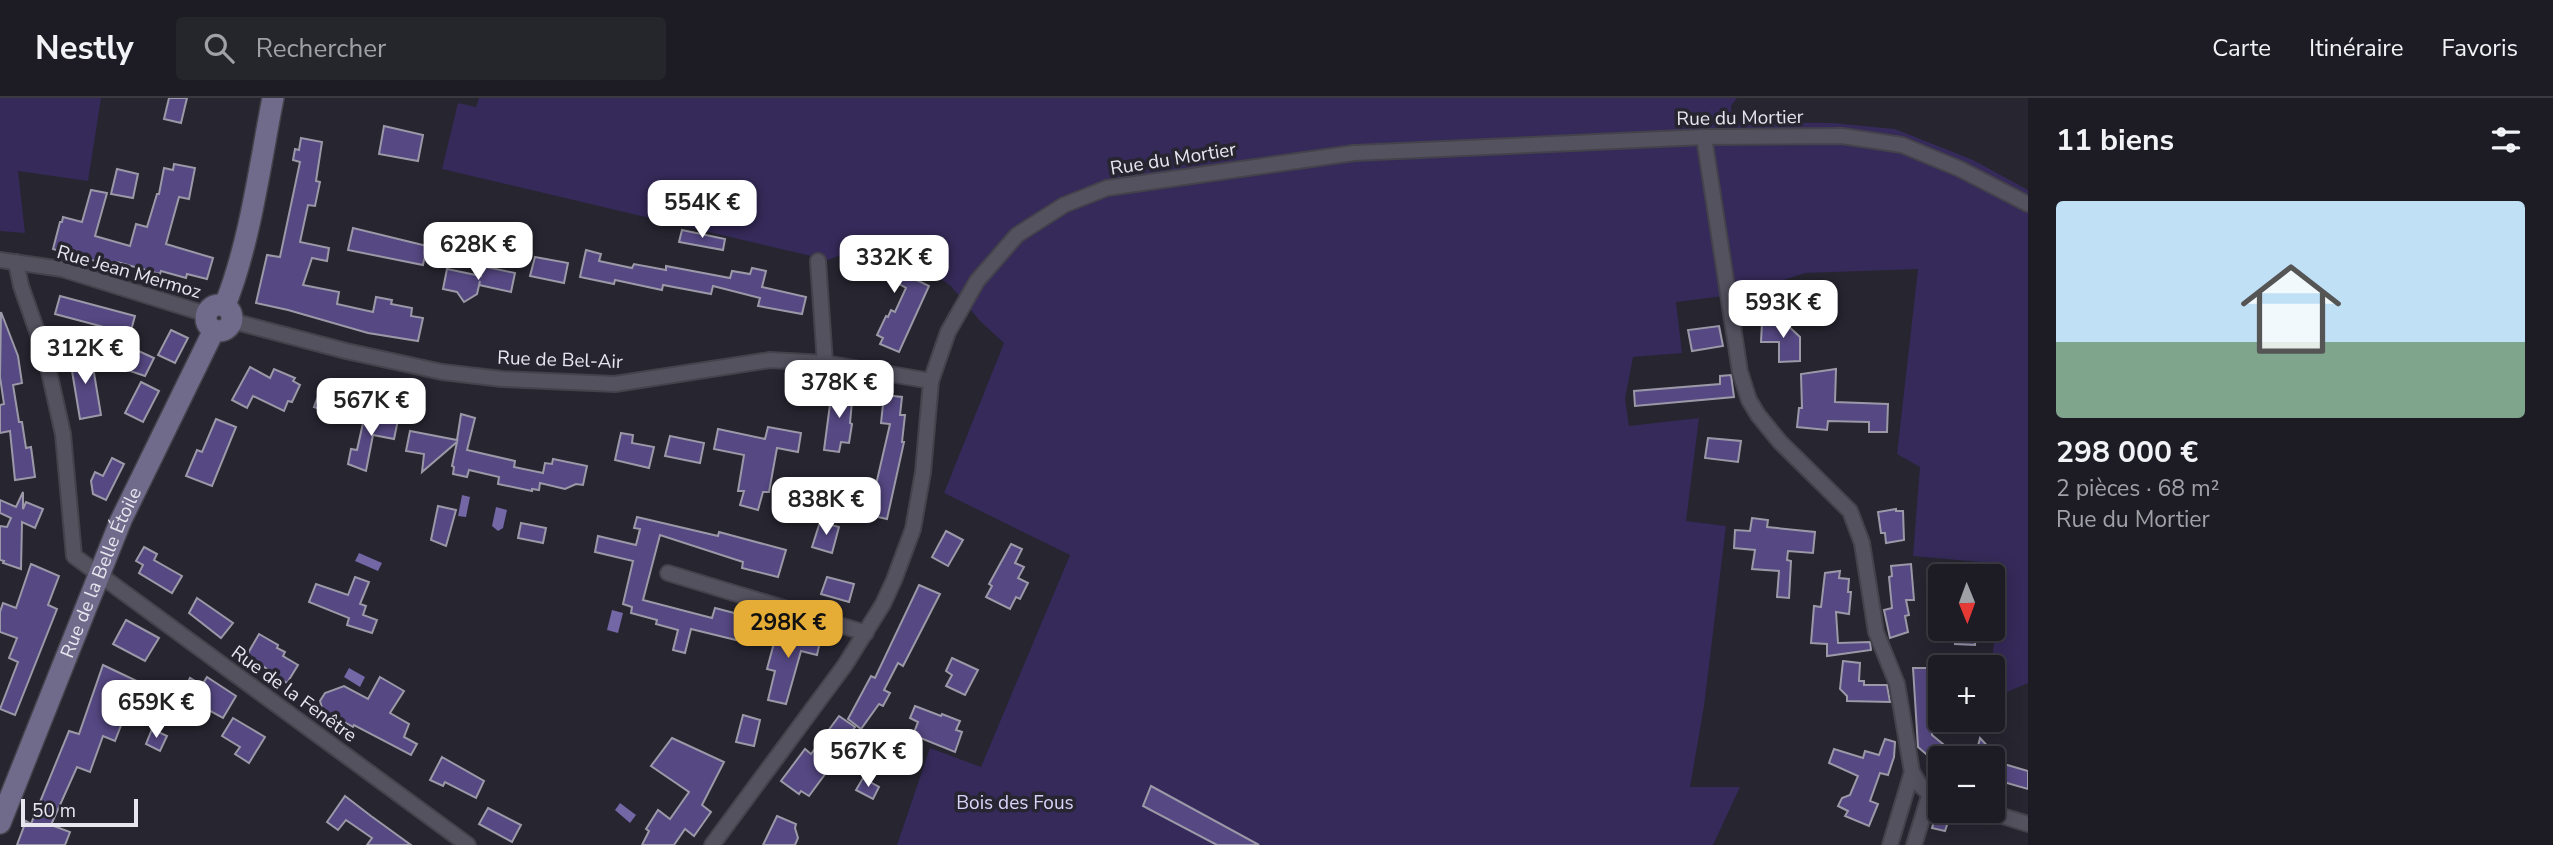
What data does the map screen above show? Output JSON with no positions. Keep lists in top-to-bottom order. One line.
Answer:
{"streets":{"street":["Rue du Mortier","Rue Jean Mermoz","Rue de Bel-Air","Rue de la Belle Étoile","Rue de la Fenêtre"]},"crossings":[["Rue du Mortier","Rue de Bel-Air"],["Rue Jean Mermoz","Rue de Bel-Air"],["Rue Jean Mermoz","Rue de la Belle Étoile"],["Rue Jean Mermoz","Rue de la Fenêtre"],["Rue de Bel-Air","Rue de la Belle Étoile"],["Rue de la Belle Étoile","Rue de la Fenêtre"]],"parks":["Bois des Fous"],"scale_bar":"50 m","north":"bottom","page":{"header":"Nestly","search":"Rechercher","nav":["Carte","Itinéraire","Favoris"],"heading":"11 biens","price":["554K €","628K €","332K €","593K €","312K €","378K €","567K €","838K €","298K €","659K €","567K €"],"list":[{"name":"298 000 €","note":"2 pièces · 68 m² · Rue du Mortier"}],"map_buttons":["+","−"],"scale":"50 m"}}
